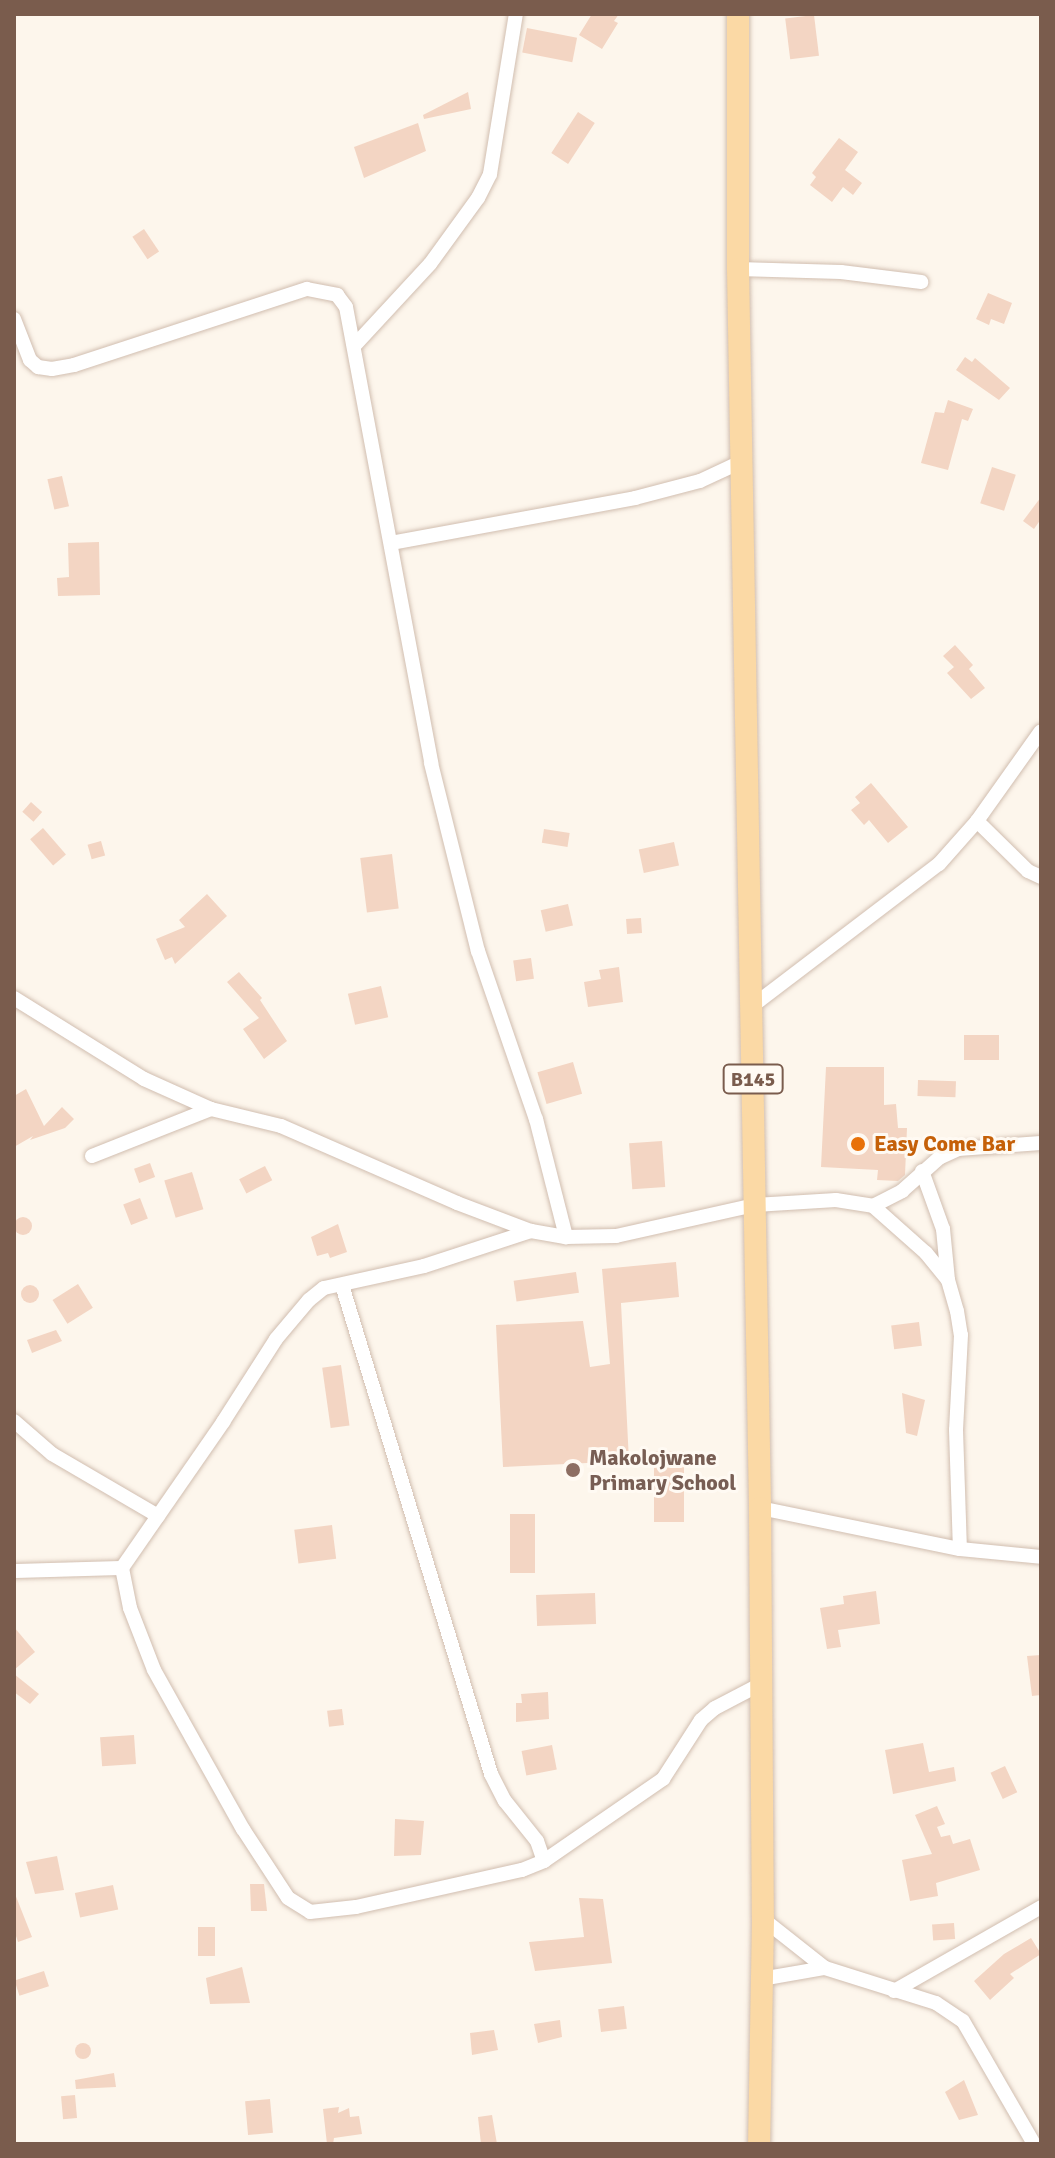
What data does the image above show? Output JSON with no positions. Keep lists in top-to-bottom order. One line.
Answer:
{"streets":{"main road":["B145"]},"places":["Easy Come Bar","Makolojwane Primary School"]}
